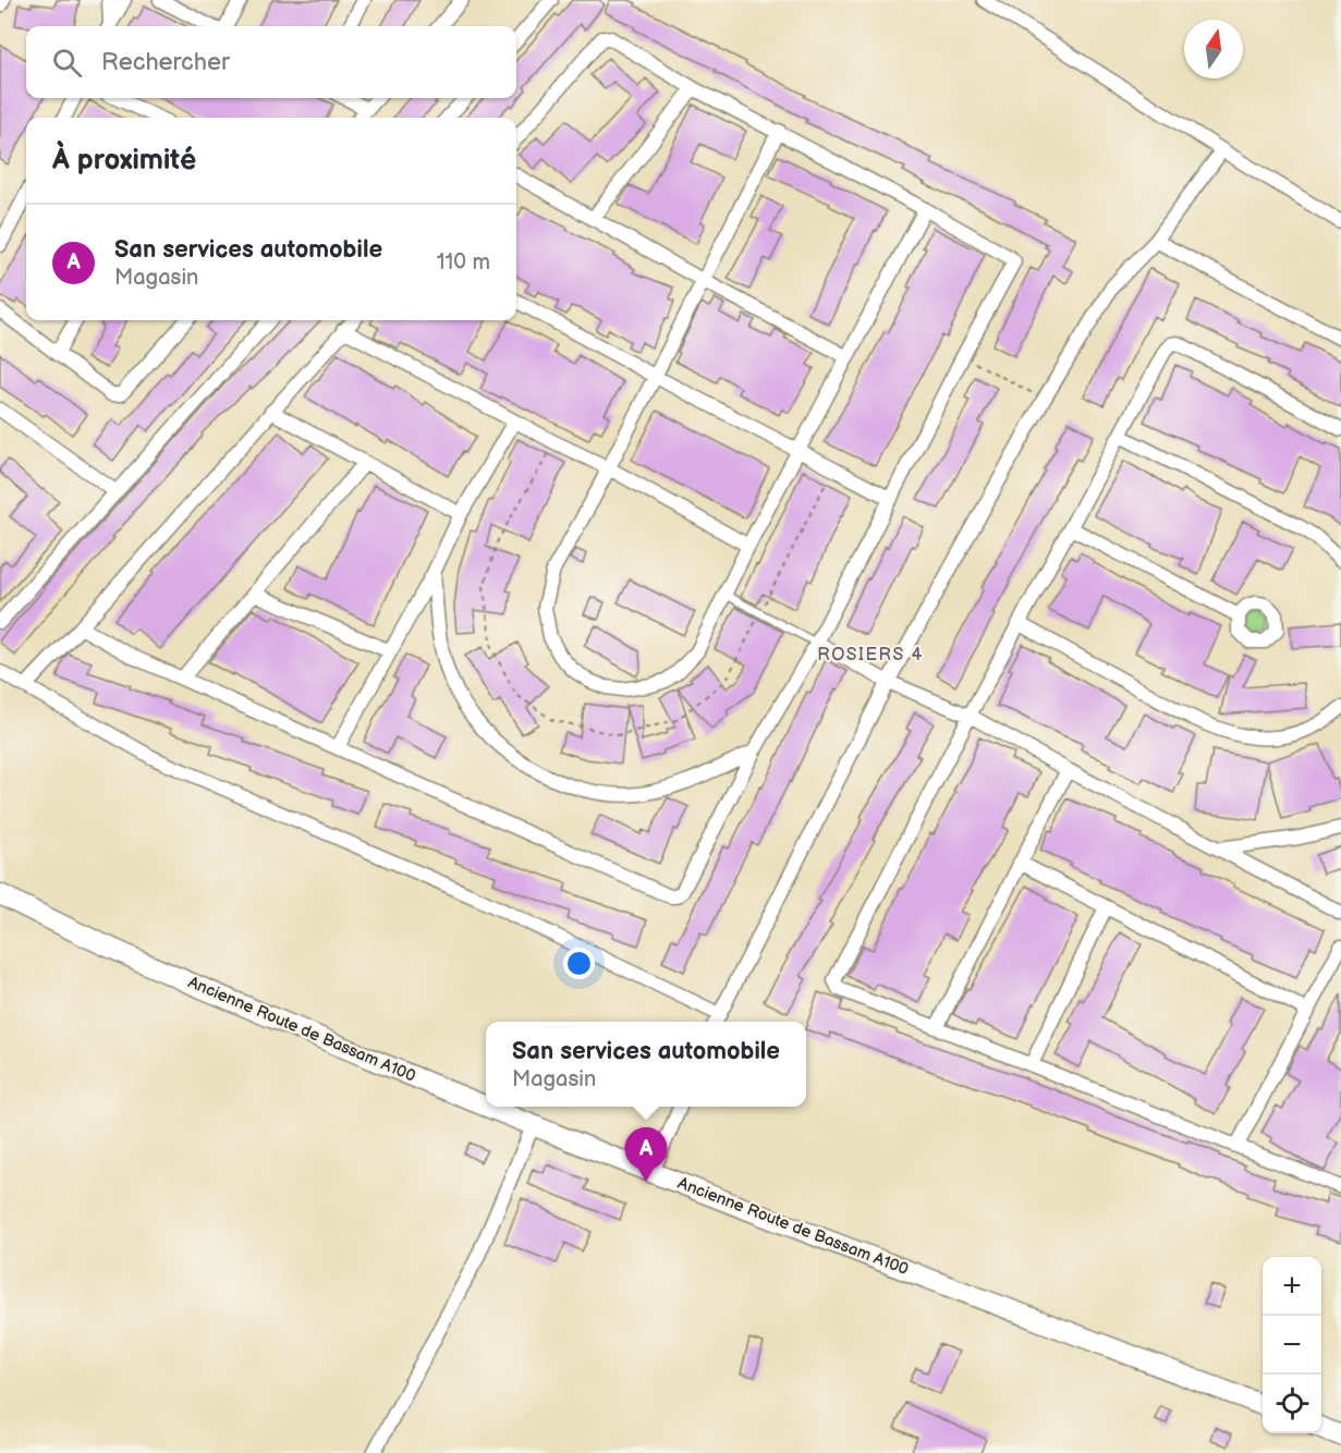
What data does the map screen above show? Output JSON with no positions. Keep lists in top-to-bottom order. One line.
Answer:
{"streets":{"main road":["Ancienne Route de Bassam A100"]},"districts":["ROSIERS 4"],"north":"top","page":{"search":"Rechercher","heading":"À proximité","list":[{"mark":"A","name":"San services automobile","note":"Magasin","value":"110 m"}],"popup":["San services automobile","Magasin"],"pins":"A","map_buttons":["+","−"]}}
